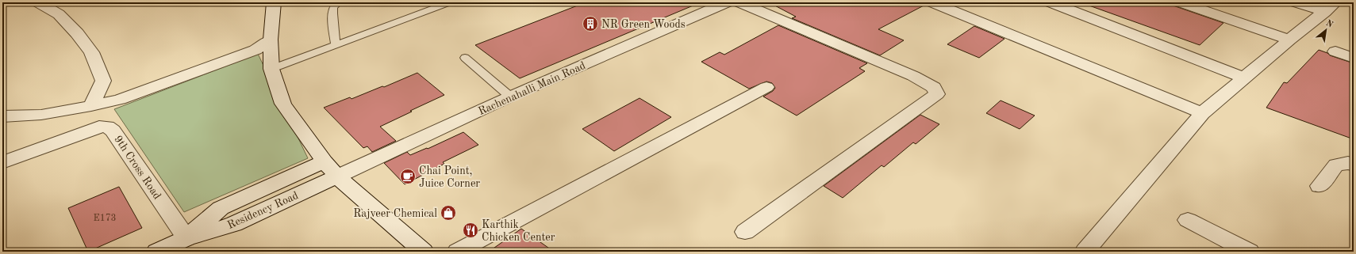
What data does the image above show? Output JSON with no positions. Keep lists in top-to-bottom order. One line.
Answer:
{"streets":{"street":["Rachenahalli Main Road","9th Cross Road","Residency Road"]},"crossings":[["Rachenahalli Main Road","Residency Road"],["9th Cross Road","Residency Road"]],"places":{"building":["NR Green Woods"],"cafe":["Chai Point, Juice Corner"],"shop":["Rajveer Chemical"],"restaurant":["Karthik Chicken Center"]},"house_numbers":["E173"],"north":"top right"}
